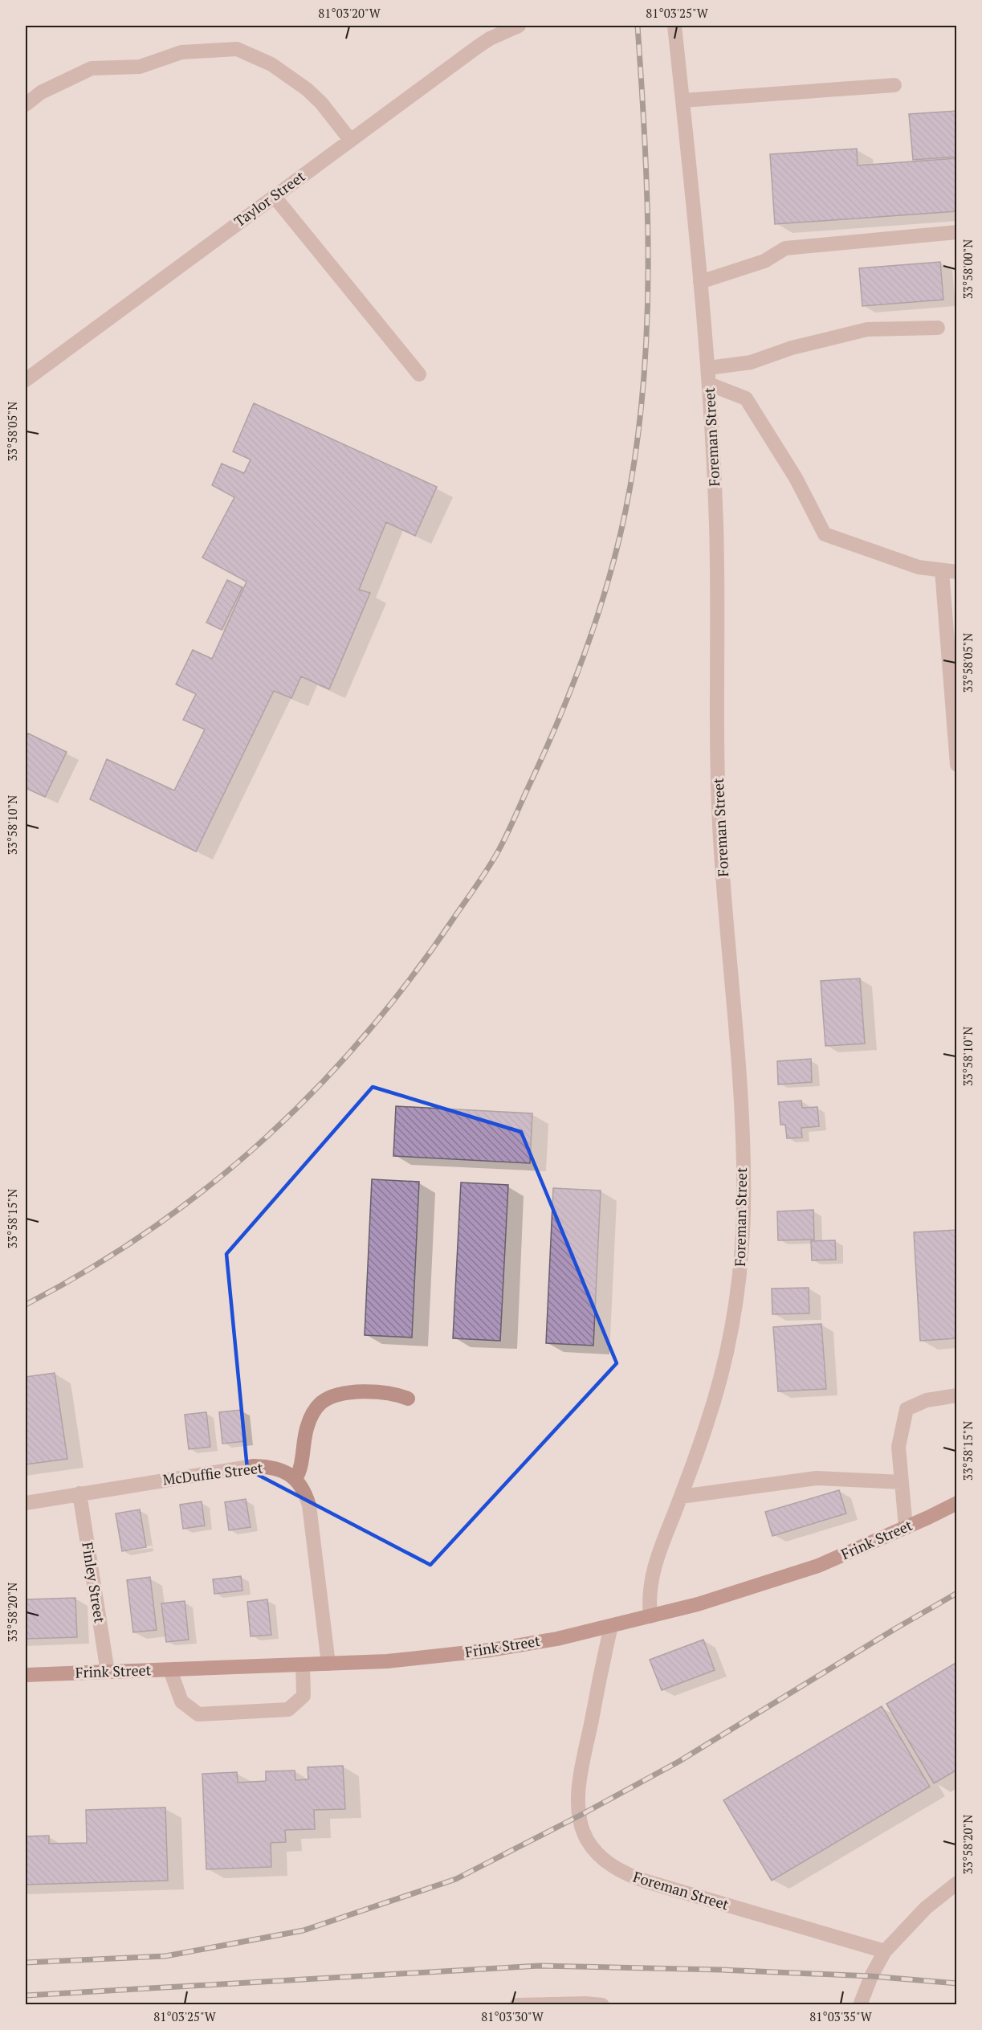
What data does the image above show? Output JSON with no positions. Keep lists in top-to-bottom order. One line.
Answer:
{"streets":{"main road":["Frink Street"],"street":["Taylor Street","Foreman Street","McDuffie Street","Finley Street"]},"crossings":[["Foreman Street","Frink Street"],["McDuffie Street","Finley Street"],["Frink Street","Finley Street"]],"coordinates":["81°03'20\"W","81°03'25\"W","33°58'00\"N","33°58'05\"N","33°58'10\"N","33°58'15\"N","33°58'20\"N","81°03'30\"W","81°03'35\"W"]}
